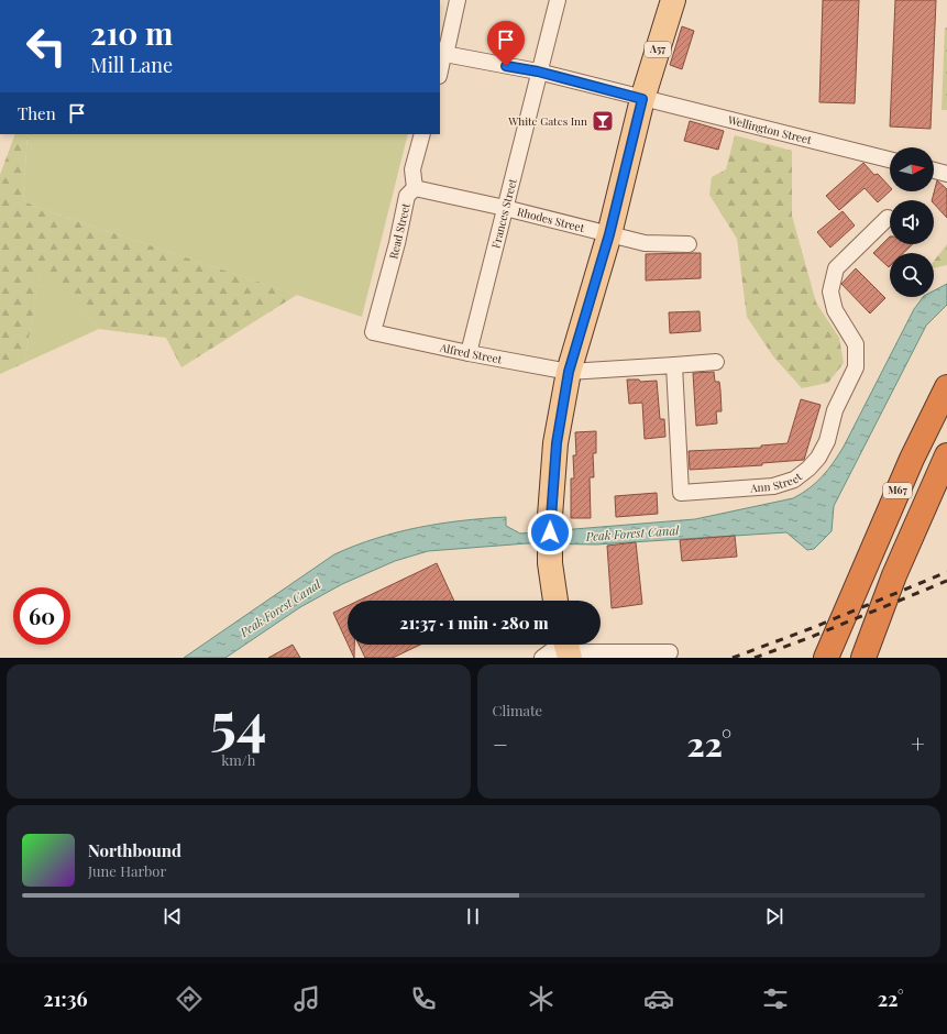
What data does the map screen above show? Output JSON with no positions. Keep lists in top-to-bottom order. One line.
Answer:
{"streets":{"highway":["M67"],"main road":["A57"],"street":["Wellington Street","Frances Street","Rhodes Street","Read Street","Alfred Street","Ann Street"]},"crossings":[["A57","Wellington Street"],["A57","Rhodes Street"],["A57","Alfred Street"],["Wellington Street","Frances Street"],["Frances Street","Rhodes Street"],["Frances Street","Alfred Street"],["Rhodes Street","Read Street"],["Read Street","Alfred Street"]],"water":["Peak Forest Canal"],"places":{"bar":["White Gates Inn"]},"north":"right","page":{"turn":["210 m","Mill Lane"],"then":"Then","limit":"60","trip":"21:37 · 1 min · 280 m","tile":[["54","km/h"],"Climate"],"heat":["−","22°","+"],"song":["Northbound","June Harbor"],"tabs":["21:36","22°"]}}
